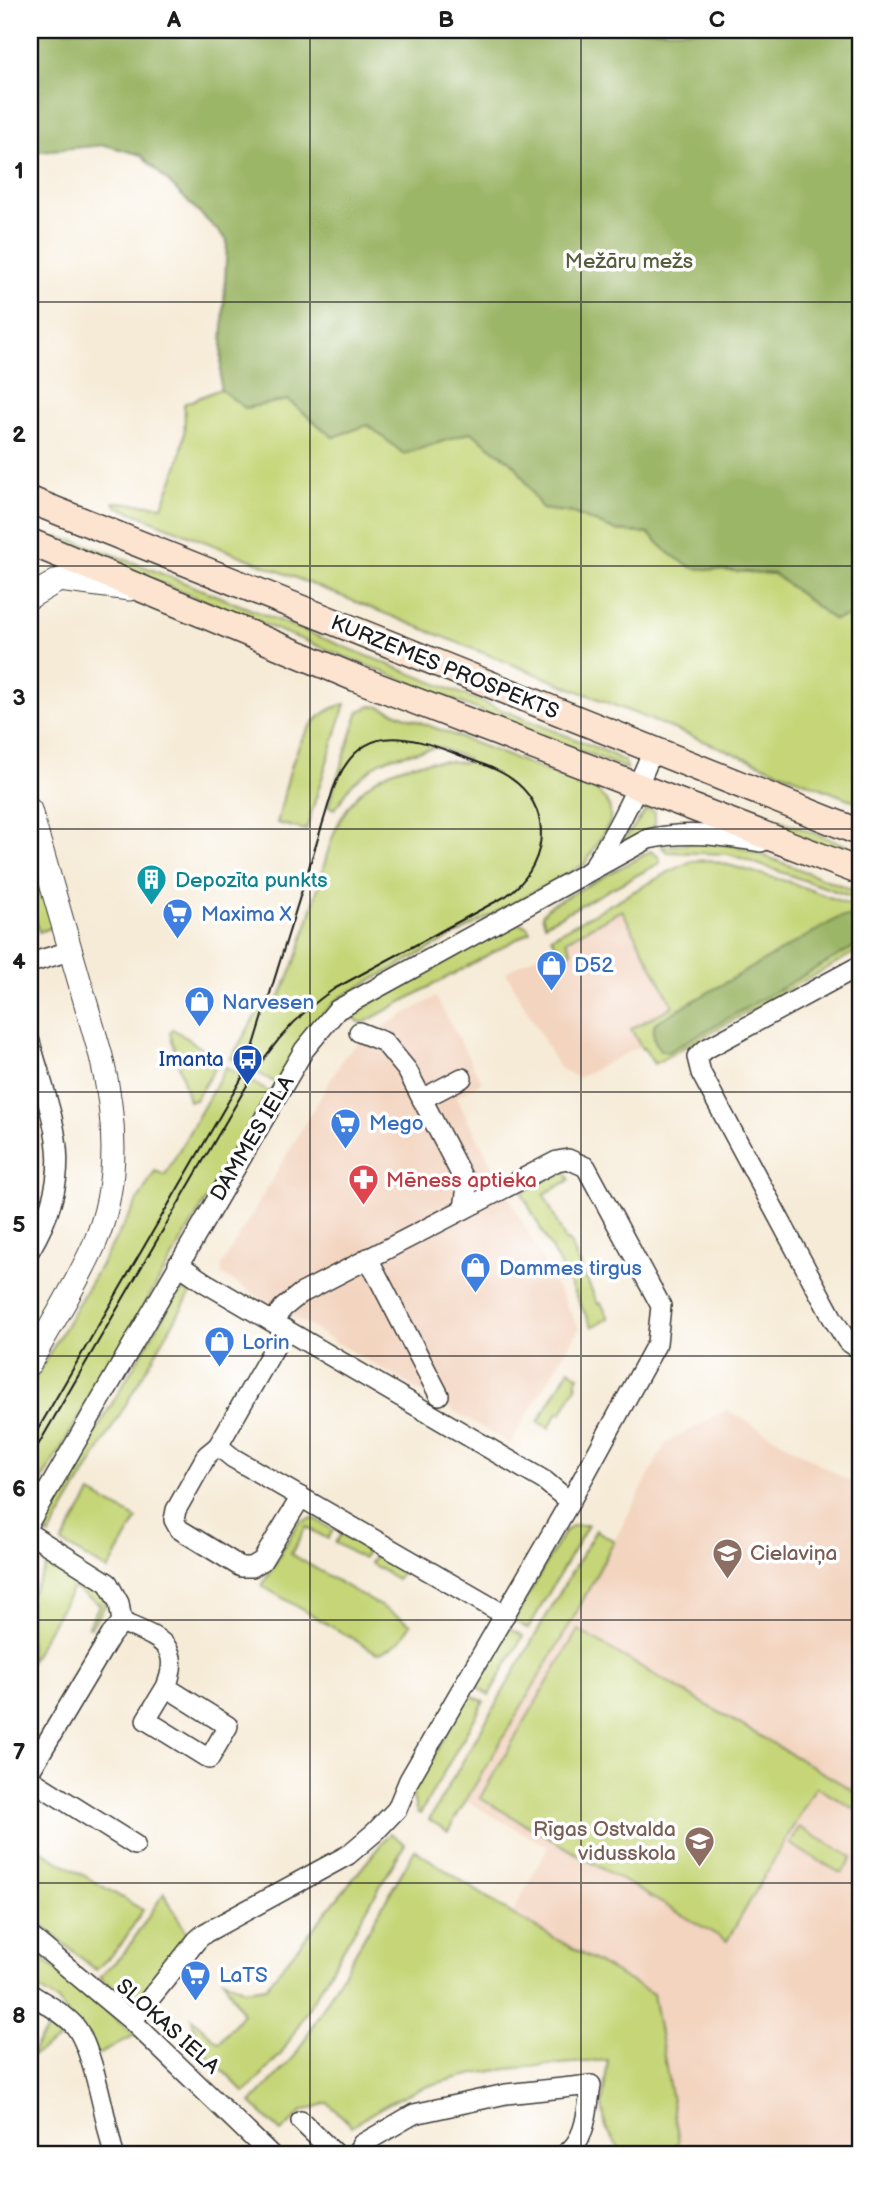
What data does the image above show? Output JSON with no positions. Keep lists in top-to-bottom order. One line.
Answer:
{"streets":{"main road":["KURZEMES PROSPEKTS"],"street":["DAMMES IELA","SLOKAS IELA"]},"crossings":[["KURZEMES PROSPEKTS","DAMMES IELA"]],"parks":["Mežāru mežs"],"places":{"building":["Depozīta punkts"],"supermarket":["Maxima X","Mego","LaTS"],"shop":["D52","Narvesen","Dammes tirgus","Lorin"],"bus stop":["Imanta"],"pharmacy":["Mēness aptieka"],"school or university":["Cielaviņa","Rīgas Ostvalda vidusskola"]},"grid":{"columns":["A","B","C"],"rows":["1","2","3","4","5","6","7","8"]}}
